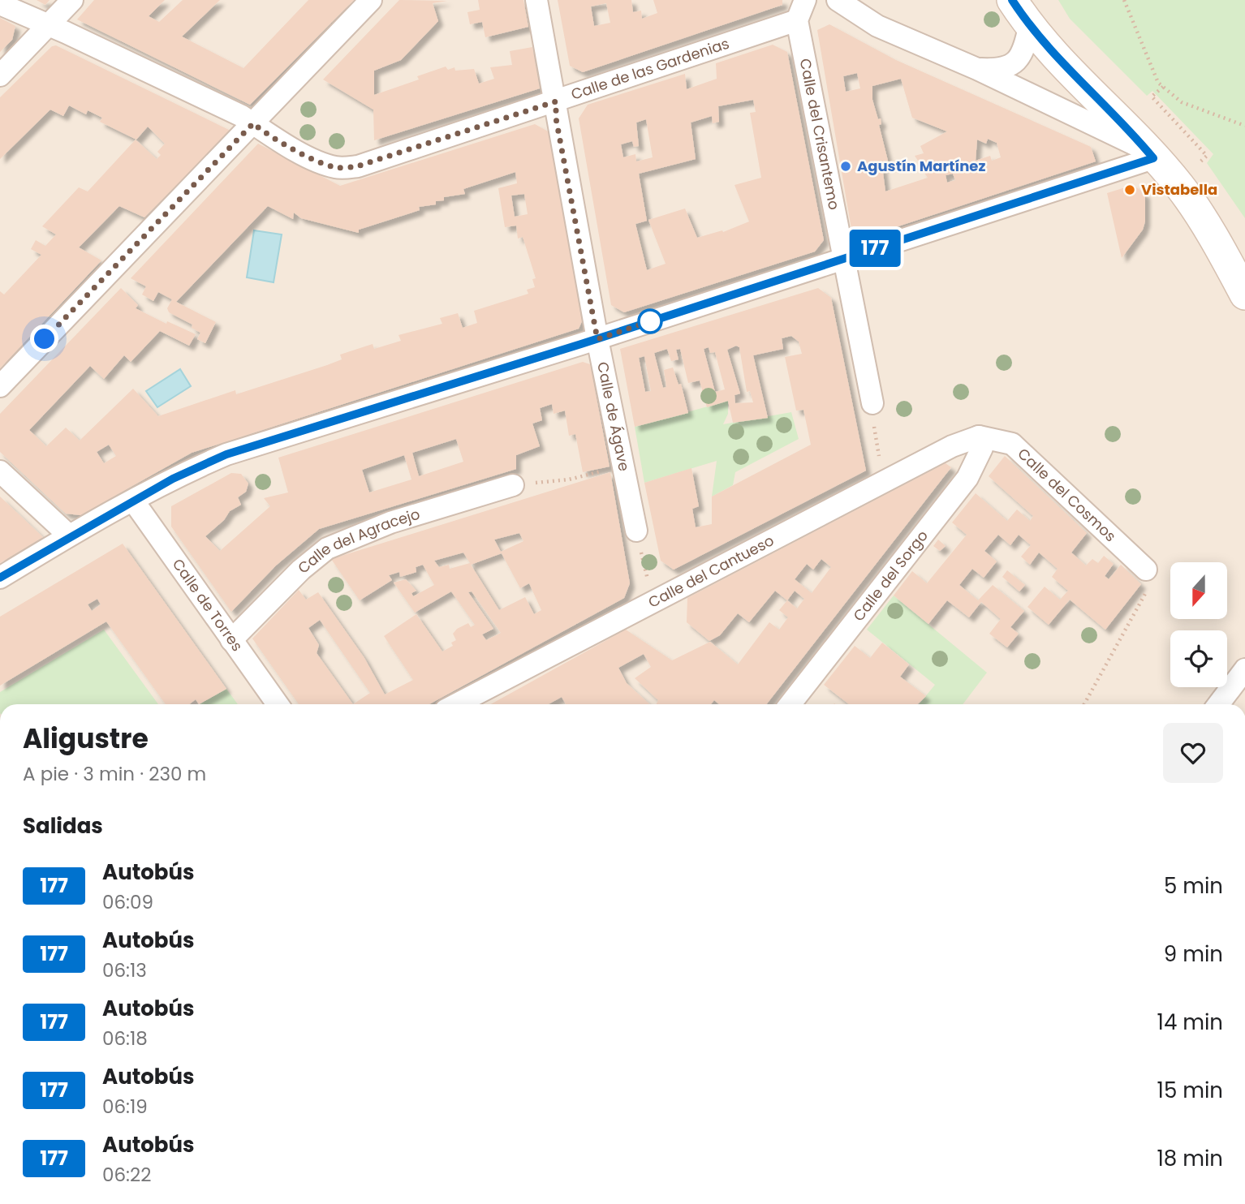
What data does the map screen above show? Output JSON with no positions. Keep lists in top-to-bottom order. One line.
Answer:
{"streets":{"street":["Calle de las Gardenias","Calle del Crisantemo","Calle de Ágave","Calle del Cosmos","Calle del Agracejo","Calle del Cantueso","Calle del Sorgo","Calle de Torres"]},"crossings":[["Calle de las Gardenias","Calle del Crisantemo"],["Calle de las Gardenias","Calle de Ágave"],["Calle del Cosmos","Calle del Cantueso"],["Calle del Cosmos","Calle del Sorgo"],["Calle del Agracejo","Calle de Torres"],["Calle del Cantueso","Calle del Sorgo"]],"places":["Agustín Martínez","Vistabella"],"lines":["bus line 177"],"north":"bottom","page":{"on_map":"177","heading":[["Aligustre","A pie · 3 min · 230 m"],"Salidas"],"list":[{"mark":"177","name":"Autobús","note":"06:09","value":"5 min"},{"mark":"177","name":"Autobús","note":"06:13","value":"9 min"},{"mark":"177","name":"Autobús","note":"06:18","value":"14 min"},{"mark":"177","name":"Autobús","note":"06:19","value":"15 min"},{"mark":"177","name":"Autobús","note":"06:22","value":"18 min"}]}}
